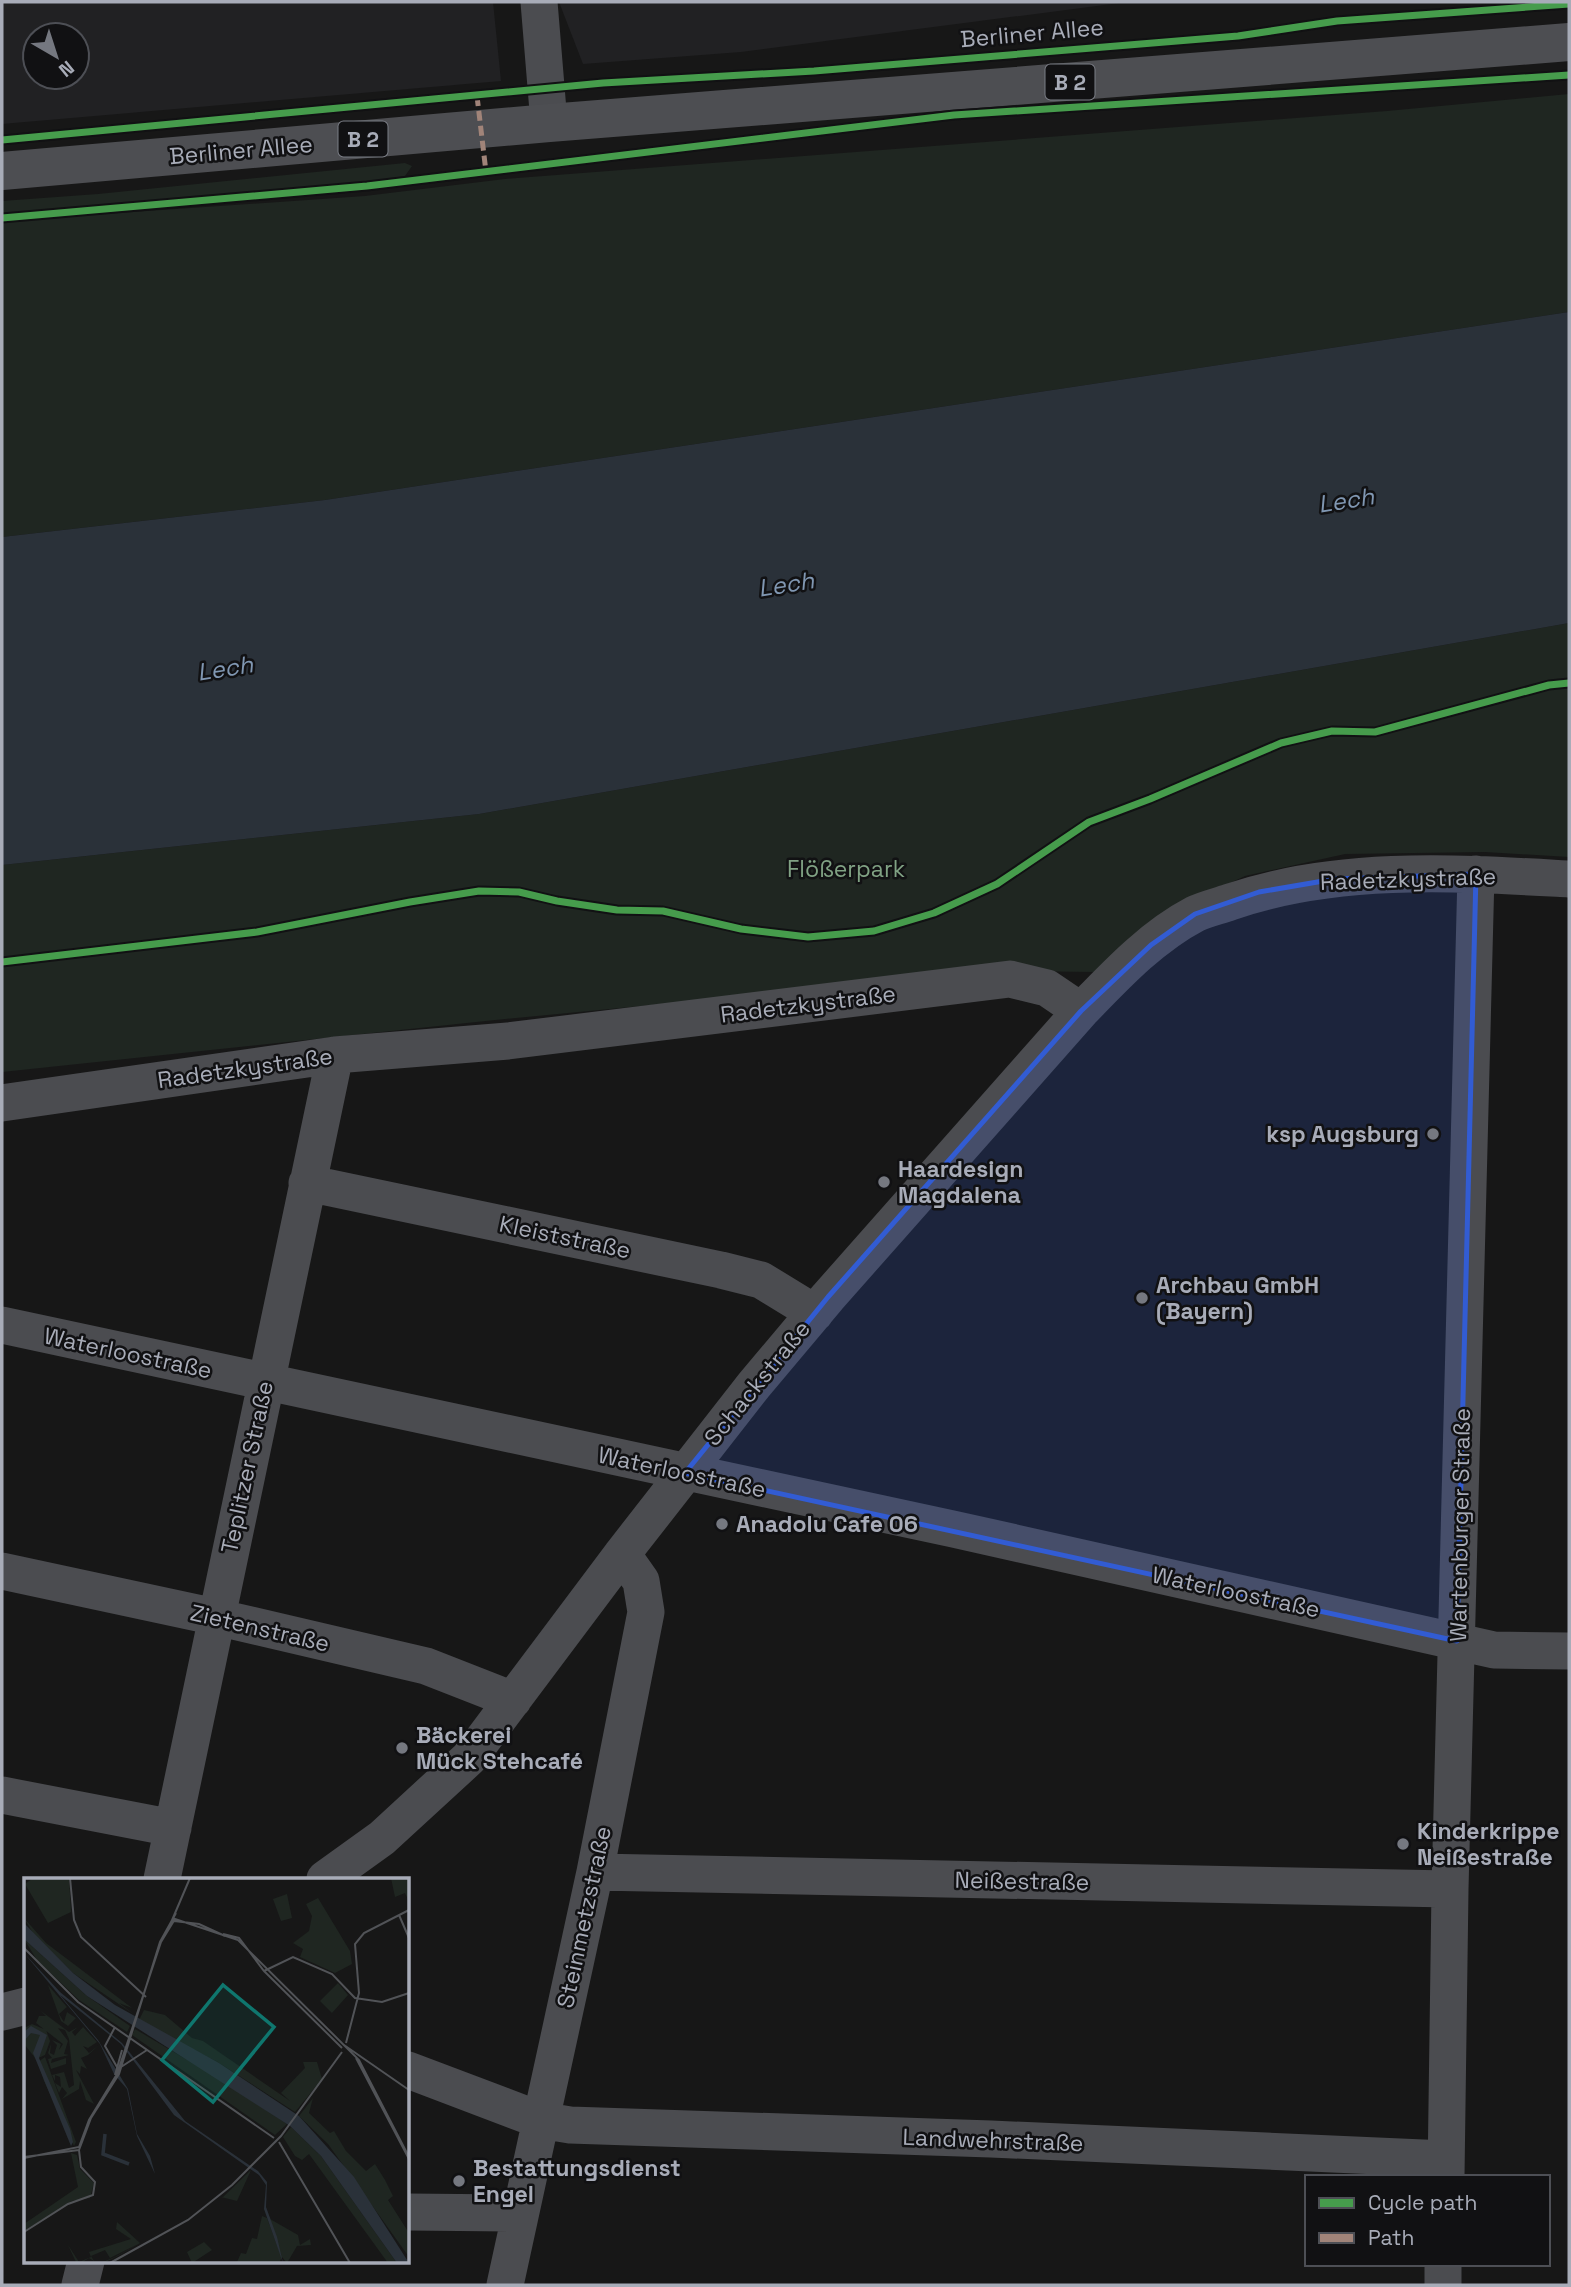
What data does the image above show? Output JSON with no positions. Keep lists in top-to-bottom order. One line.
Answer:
{"streets":{"main road":["Berliner Allee","B 2"],"street":["Radetzkystraße","Kleiststraße","Waterloostraße","Schackstraße","Teplitzer Straße","Wartenburger Straße","Zietenstraße","Neißestraße","Steinmetzstraße","Landwehrstraße"]},"crossings":[["Radetzkystraße","Schackstraße"],["Radetzkystraße","Teplitzer Straße"],["Radetzkystraße","Wartenburger Straße"],["Kleiststraße","Schackstraße"],["Kleiststraße","Teplitzer Straße"],["Waterloostraße","Schackstraße"],["Waterloostraße","Teplitzer Straße"],["Waterloostraße","Wartenburger Straße"],["Schackstraße","Zietenstraße"],["Schackstraße","Steinmetzstraße"],["Teplitzer Straße","Zietenstraße"],["Wartenburger Straße","Neißestraße"],["Wartenburger Straße","Landwehrstraße"],["Neißestraße","Steinmetzstraße"],["Steinmetzstraße","Landwehrstraße"]],"water":["Lech"],"parks":["Flößerpark"],"places":["ksp Augsburg","Haardesign Magdalena","Archbau GmbH (Bayern)","Anadolu Cafe 06","Bäckerei Mück Stehcafé","Kinderkrippe Neißestraße","Bestattungsdienst Engel"],"legend":["Cycle path","Path"],"north":"bottom right"}
